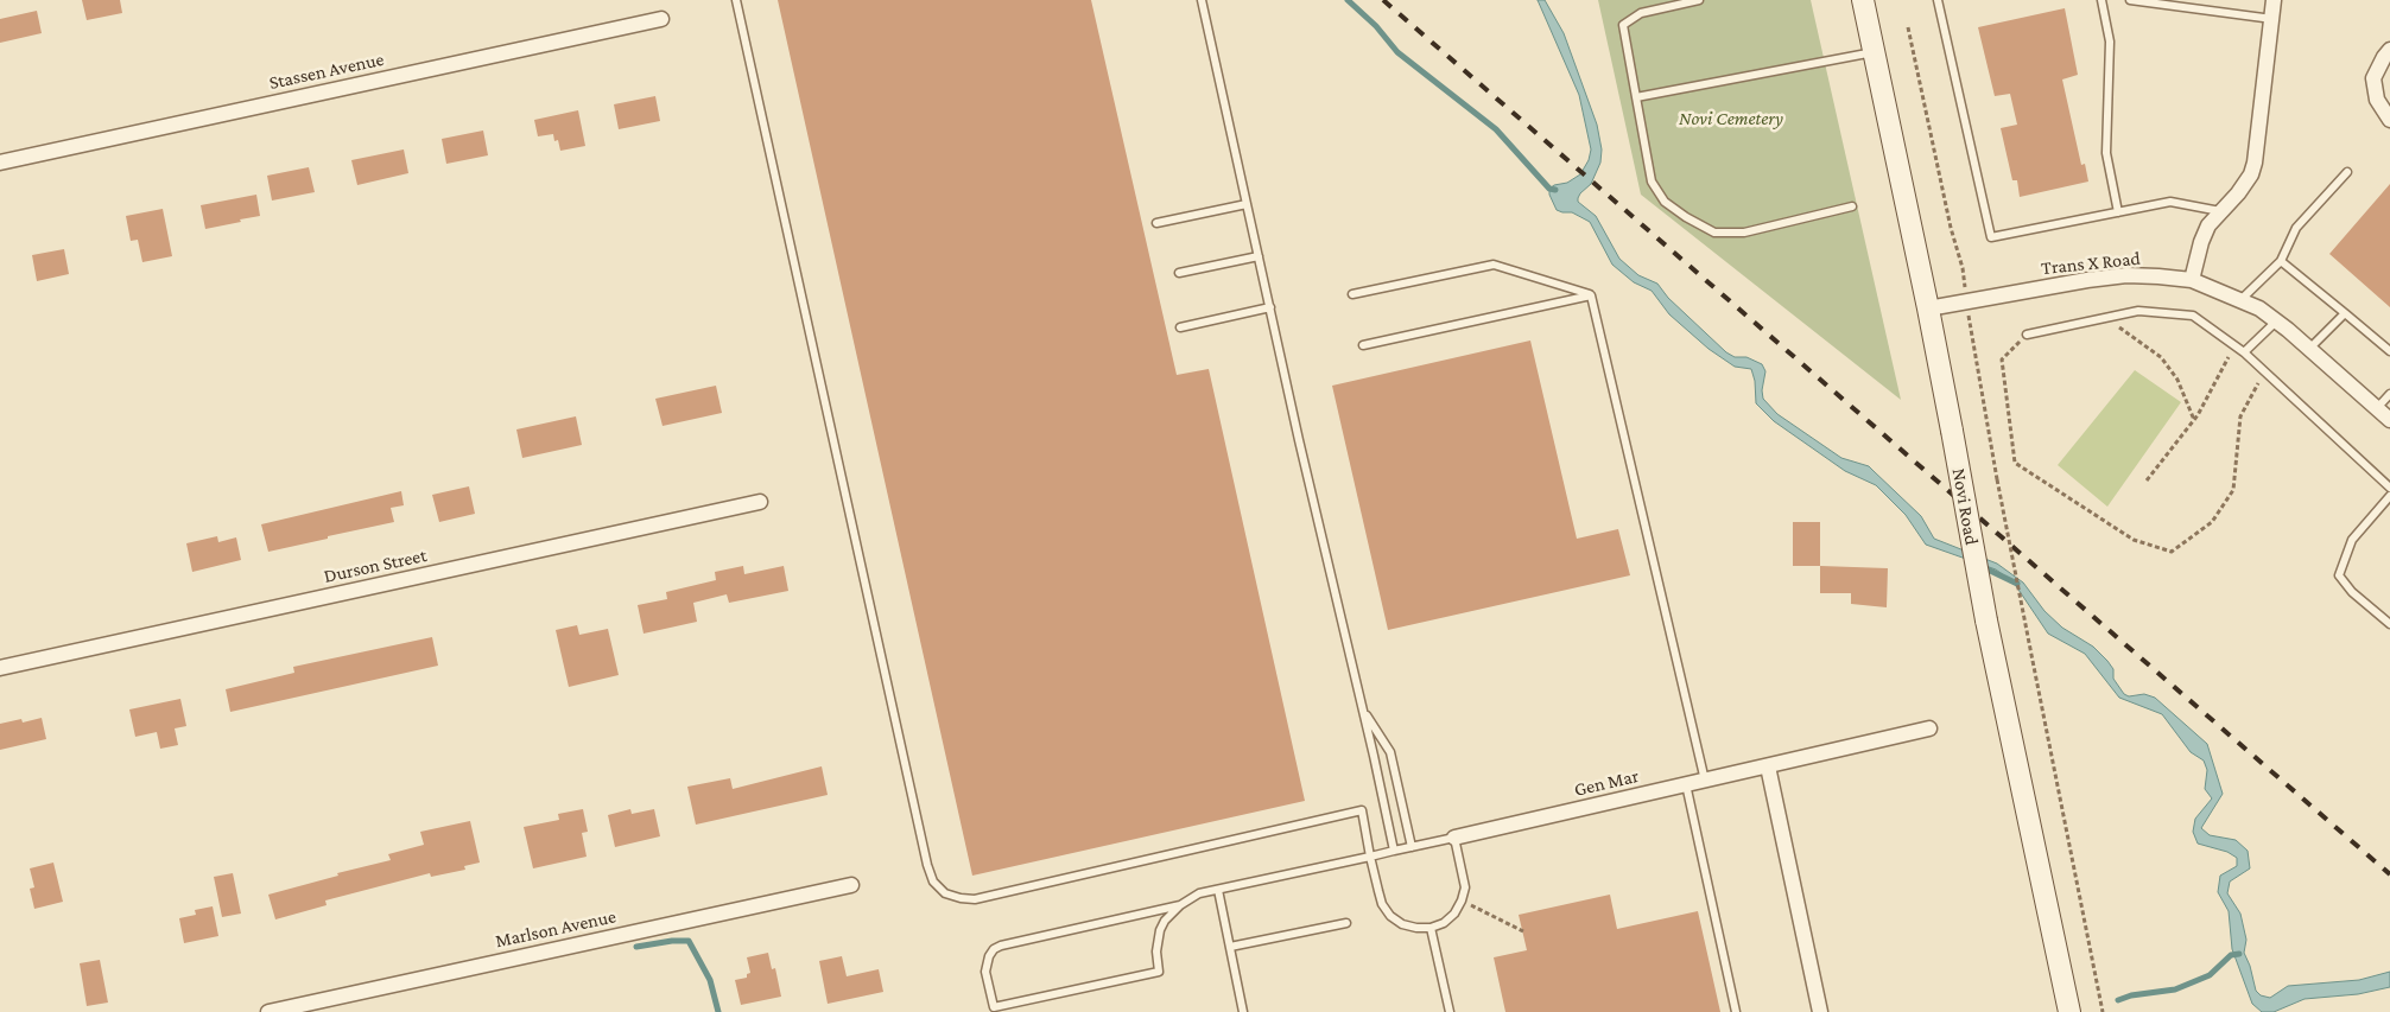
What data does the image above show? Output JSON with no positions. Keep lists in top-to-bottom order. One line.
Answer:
{"streets":{"main road":["Novi Road"],"street":["Stassen Avenue","Trans X Road","Durson Street","Gen Mar","Marlson Avenue"]},"crossings":[["Trans X Road","Novi Road"]],"parks":["Novi Cemetery"]}
